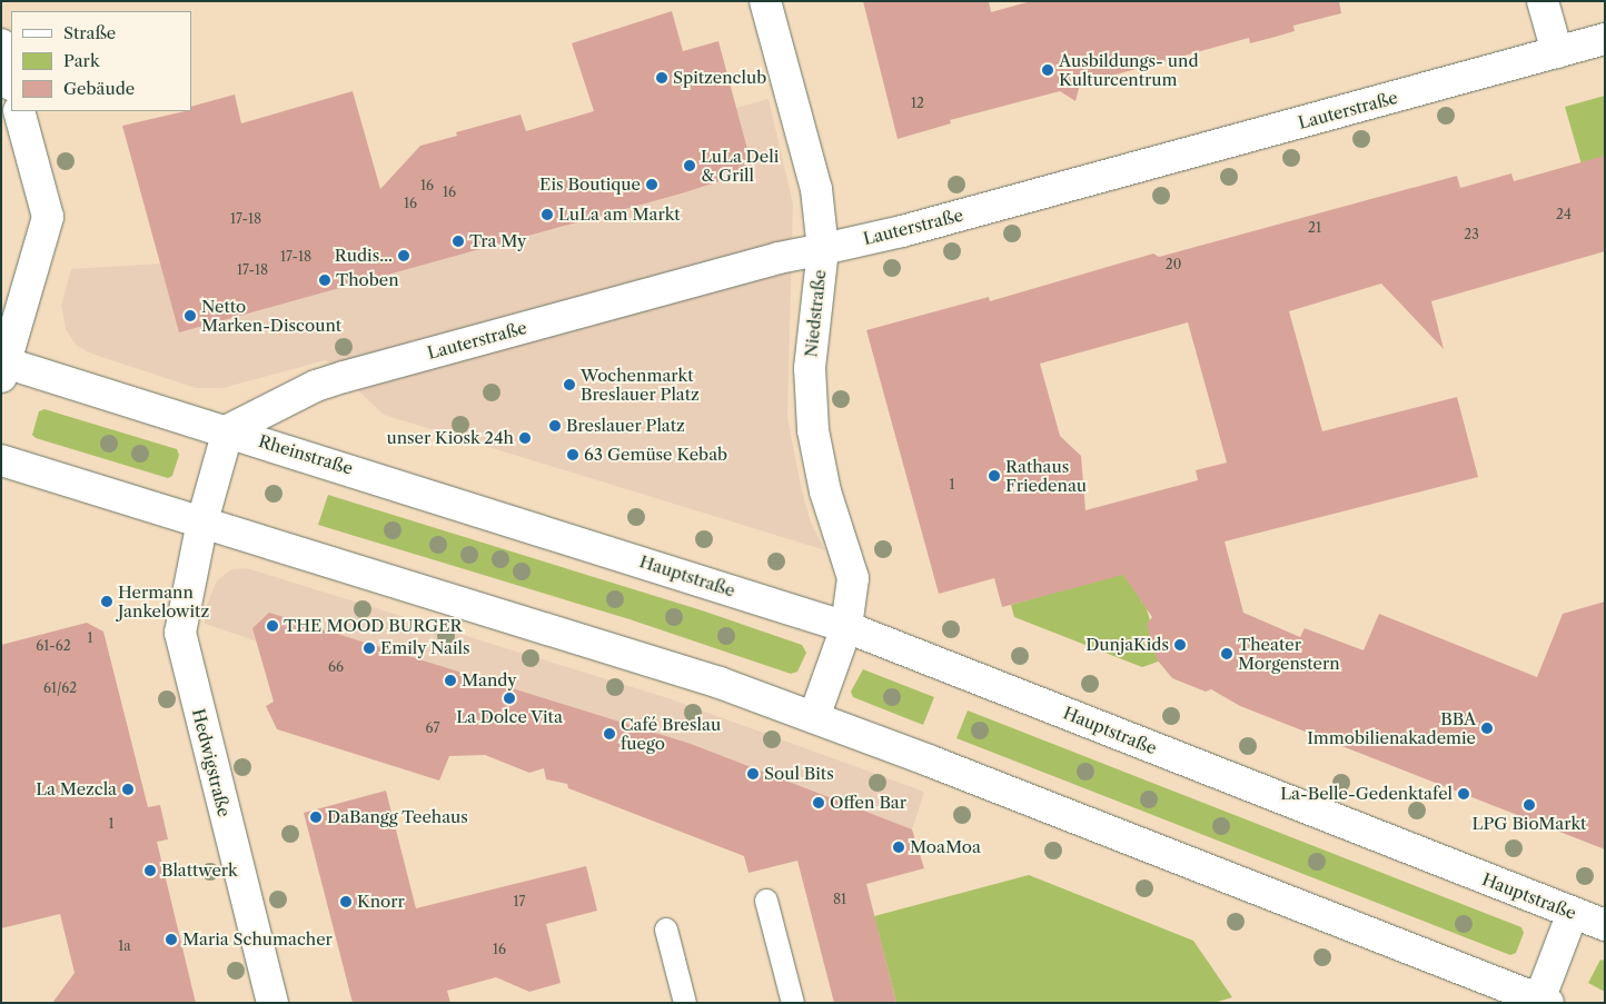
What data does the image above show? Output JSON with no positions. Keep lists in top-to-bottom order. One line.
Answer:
{"streets":{"street":["Lauterstraße","Niedstraße","Rheinstraße","Hauptstraße","Hedwigstraße"]},"crossings":[["Lauterstraße","Niedstraße"],["Lauterstraße","Rheinstraße"],["Lauterstraße","Hedwigstraße"],["Niedstraße","Hauptstraße"],["Rheinstraße","Hauptstraße"],["Rheinstraße","Hedwigstraße"]],"places":["Ausbildungs- und Kulturcentrum","Spitzenclub","LuLa Deli & Grill","Eis Boutique","LuLa am Markt","Tra My","Rudis...","Thoben","Netto Marken-Discount","Wochenmarkt Breslauer Platz","Breslauer Platz","unser Kiosk 24h","63 Gemüse Kebab","Rathaus Friedenau","Hermann Jankelowitz","THE MOOD BURGER","DunjaKids","Emily Nails","Theater Morgenstern","Mandy","La Dolce Vita","BBA Immobilienakademie","Café Breslau fuego","Soul Bits","La Mezcla","La-Belle-Gedenktafel","Offen Bar","LPG BioMarkt","DaBangg Teehaus","MoaMoa","Blattwerk","Knorr","Maria Schumacher"],"house_numbers":["12","16","16","16","24","17-18","21","23","17-18","20","17-18","1","1","61-62","66","61/62","67","1","81","17","1a","16"],"legend":["Straße","Park","Gebäude"]}
